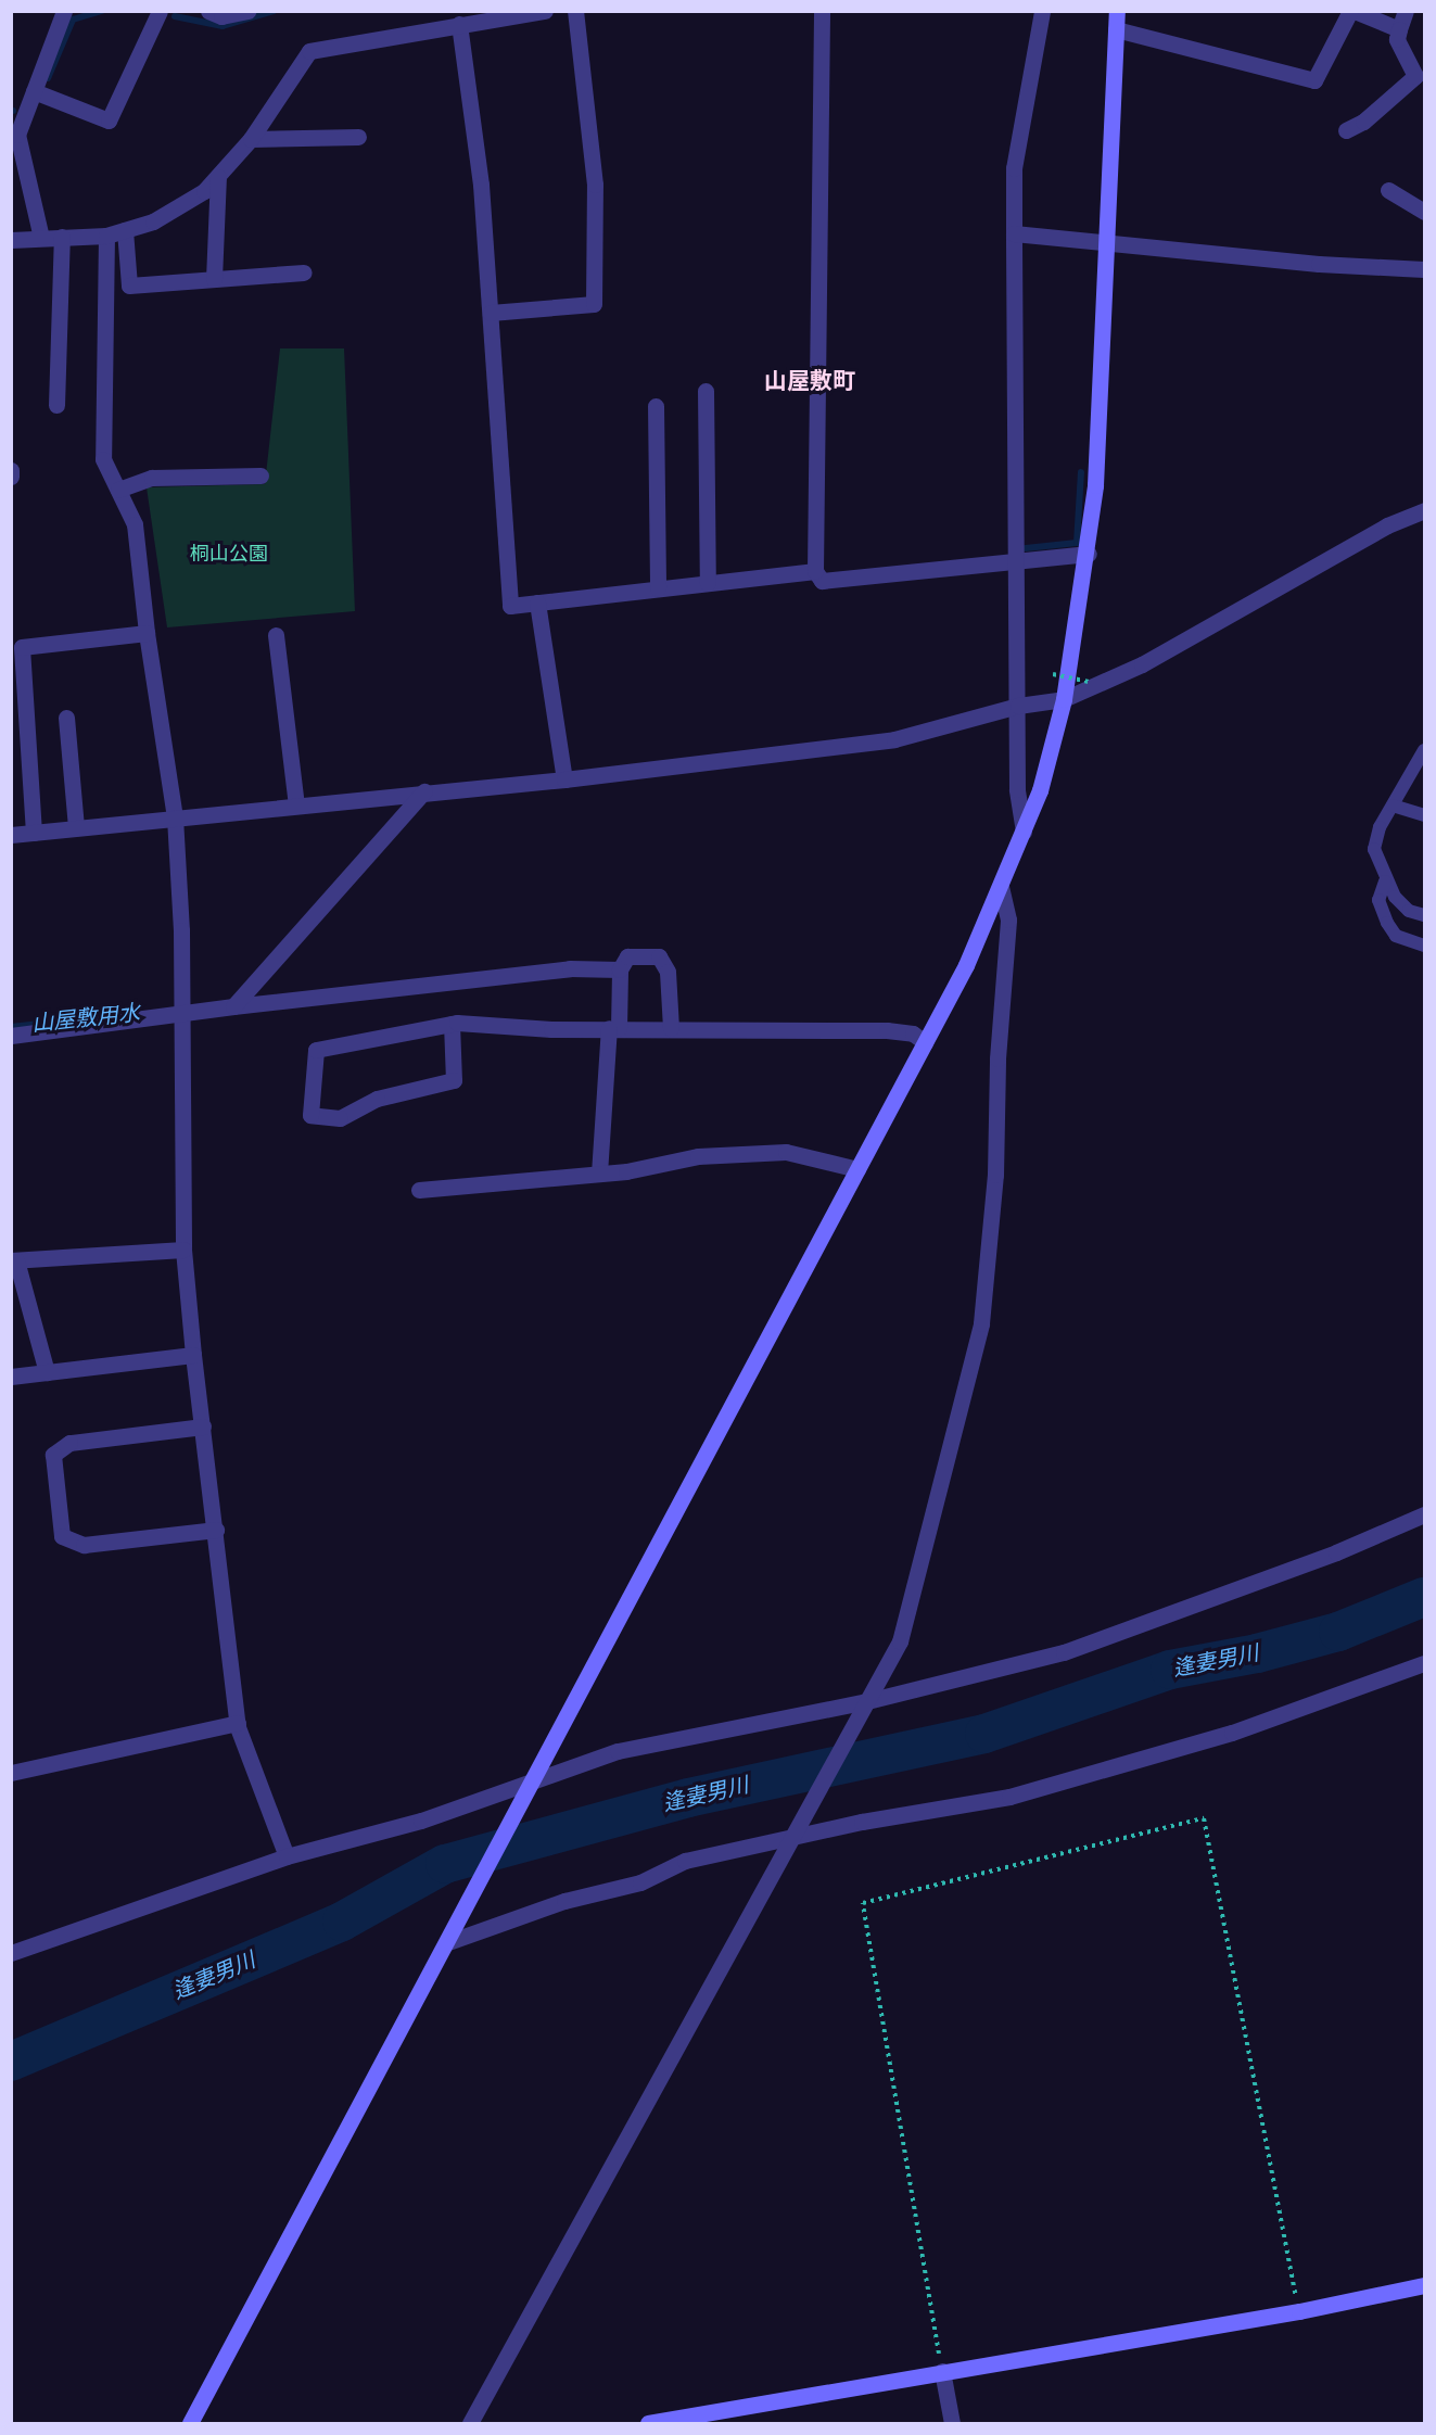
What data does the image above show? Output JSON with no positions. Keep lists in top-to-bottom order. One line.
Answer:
{"districts":["山屋敷町"],"water":["山屋敷用水","逢妻男川"],"parks":["桐山公園"]}
